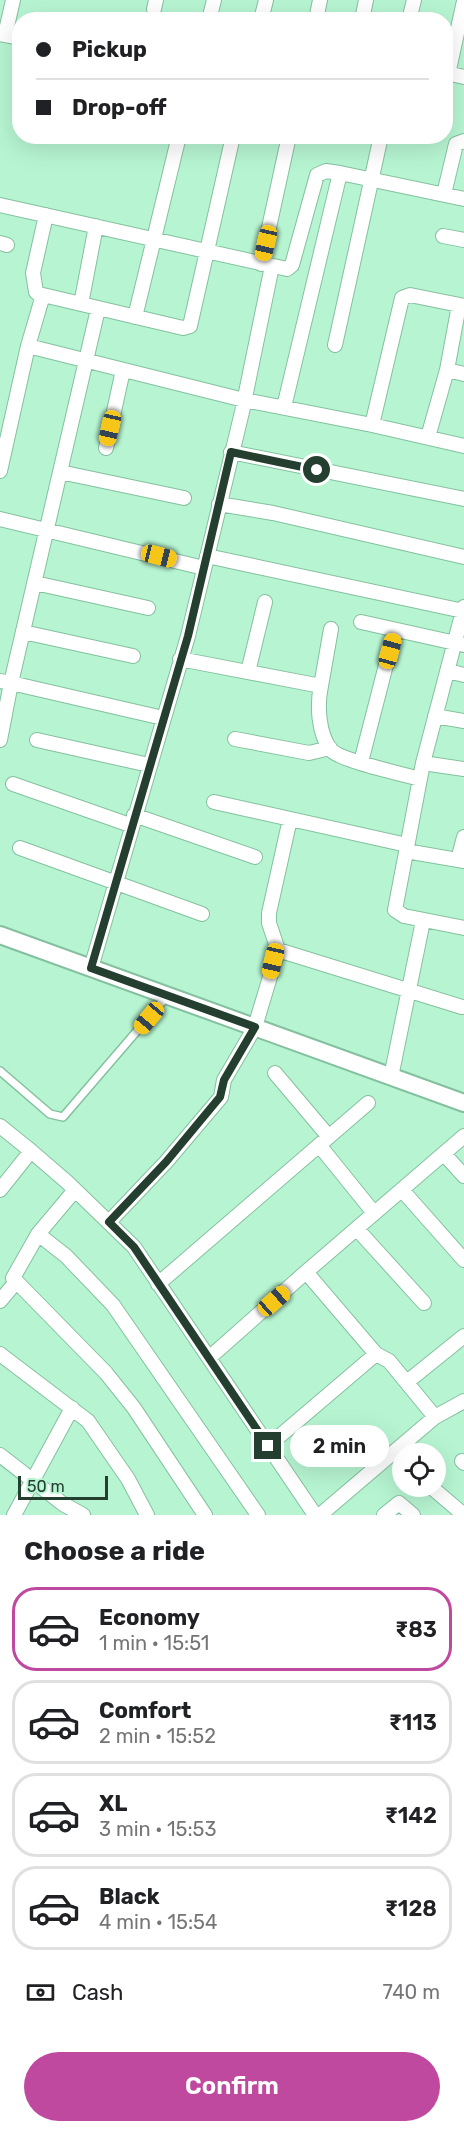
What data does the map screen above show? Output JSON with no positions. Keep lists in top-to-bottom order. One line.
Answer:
{"scale_bar":"50 m","page":{"banner":["Pickup","Drop-off"],"bubble":"2 min","scale":"50 m","heading":"Choose a ride","list":[{"name":"Economy","note":"1 min · 15:51","value":"₹83"},{"name":"Comfort","note":"2 min · 15:52","value":"₹113"},{"name":"XL","note":"3 min · 15:53","value":"₹142"},{"name":"Black","note":"4 min · 15:54","value":"₹128"}],"pay":["Cash","740 m"],"buttons":"Confirm"}}
